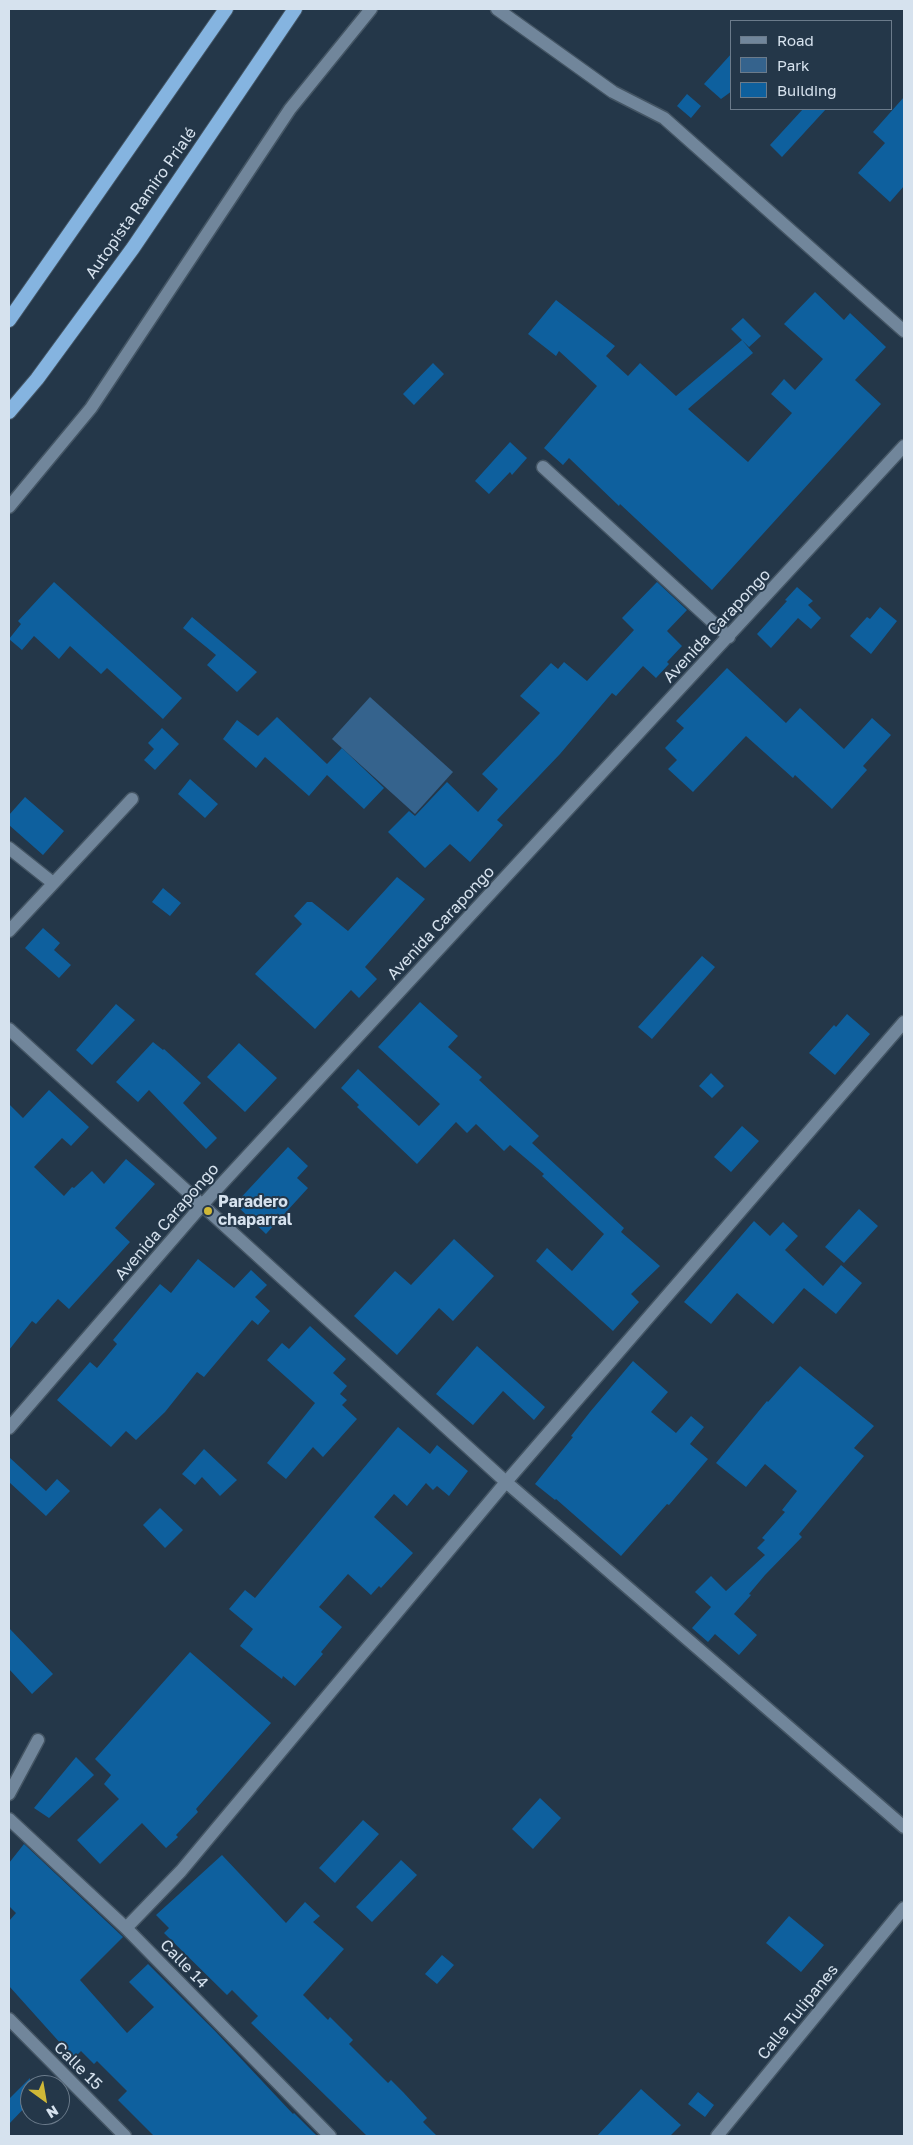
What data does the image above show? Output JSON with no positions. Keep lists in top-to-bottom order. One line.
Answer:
{"streets":{"highway":["Autopista Ramiro Prialé"],"street":["Avenida Carapongo","Calle 14","Calle Tulipanes","Calle 15"]},"places":["Paradero chaparral"],"legend":["Road","Park","Building"],"north":"bottom right"}
